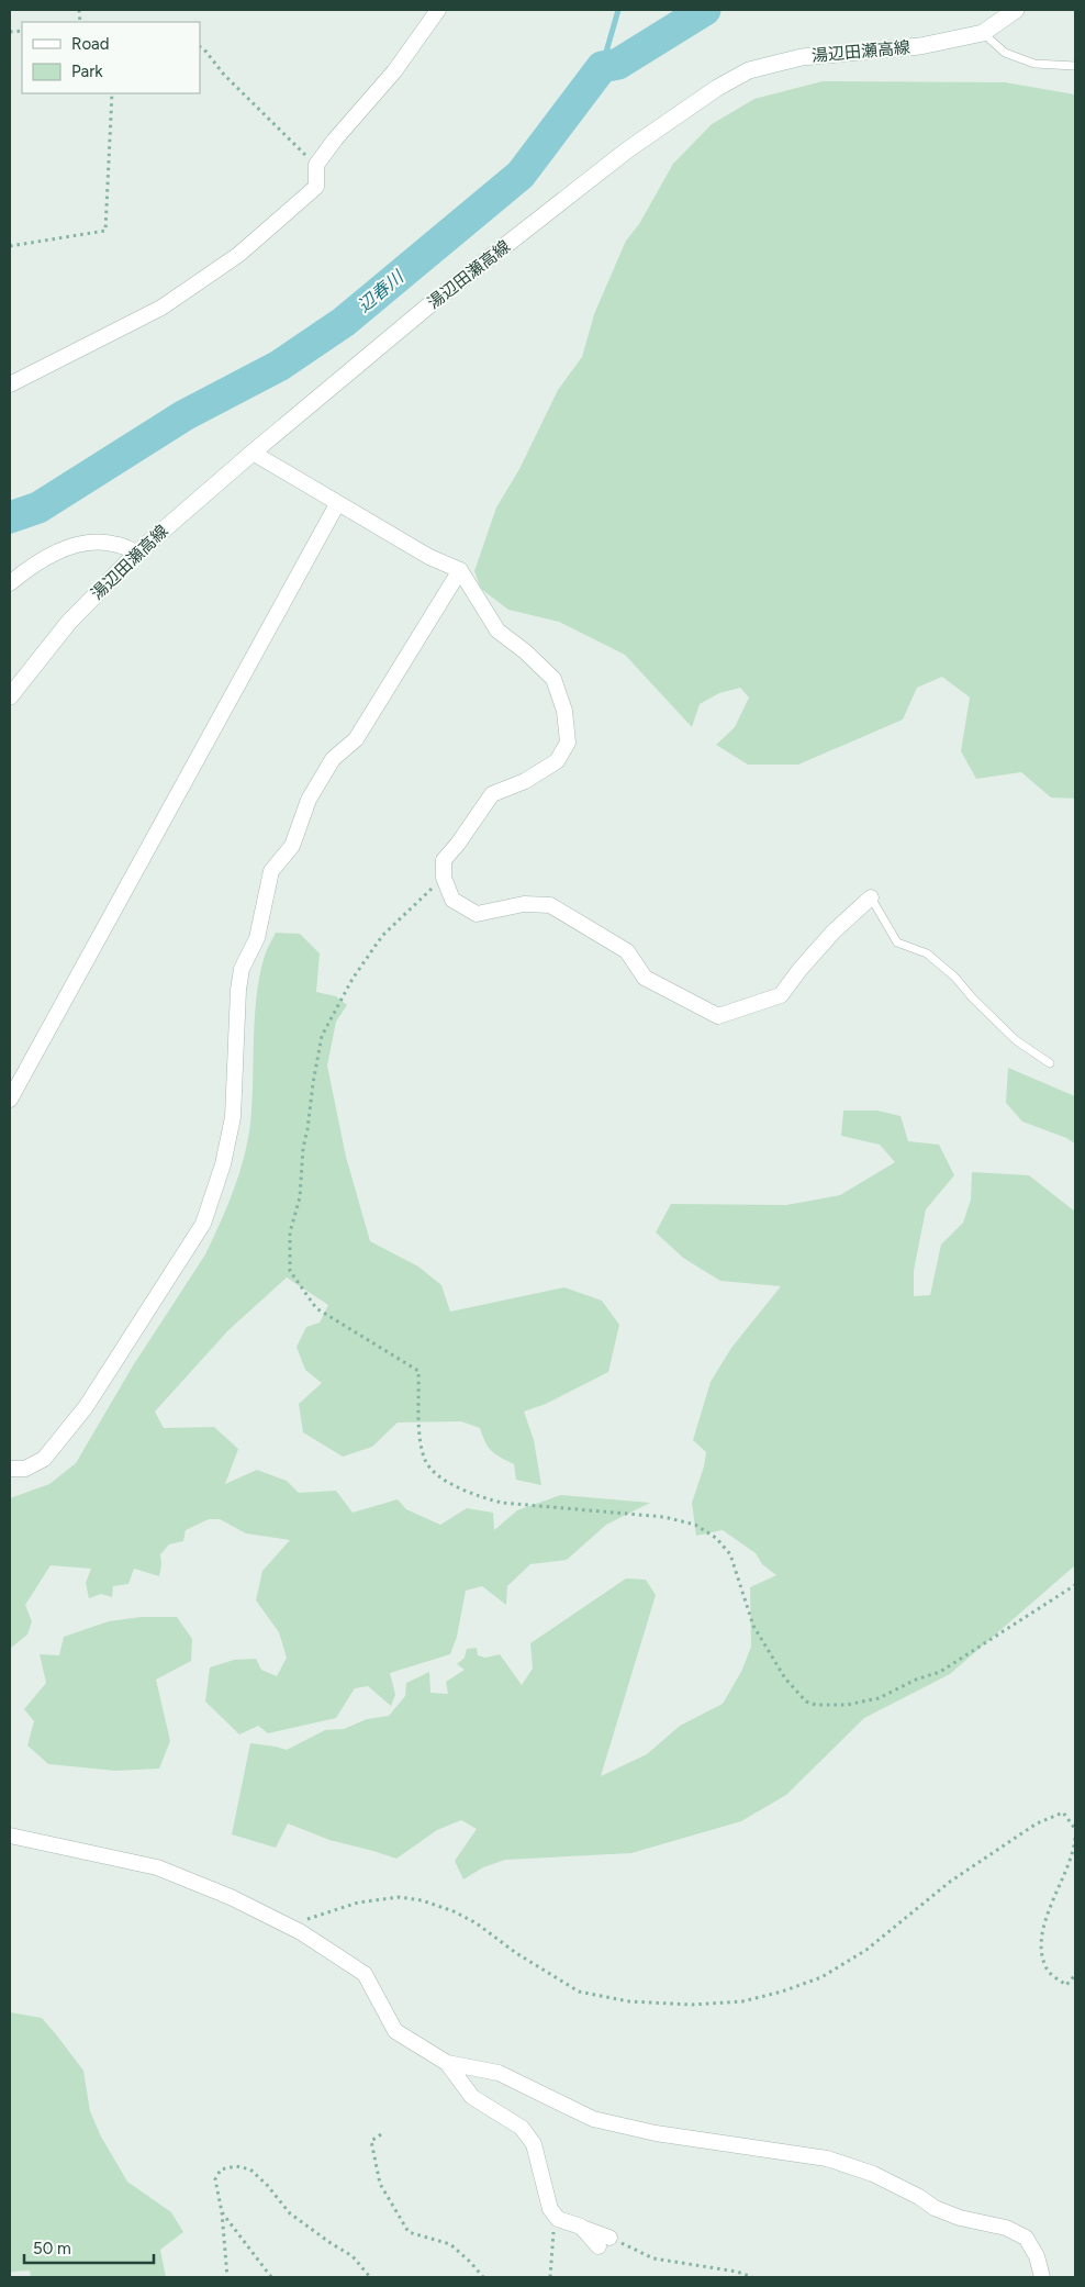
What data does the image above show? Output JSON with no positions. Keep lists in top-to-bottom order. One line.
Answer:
{"streets":{"main road":["湯辺田瀬高線"]},"water":["辺春川"],"legend":["Road","Park"],"scale_bar":"50 m"}
